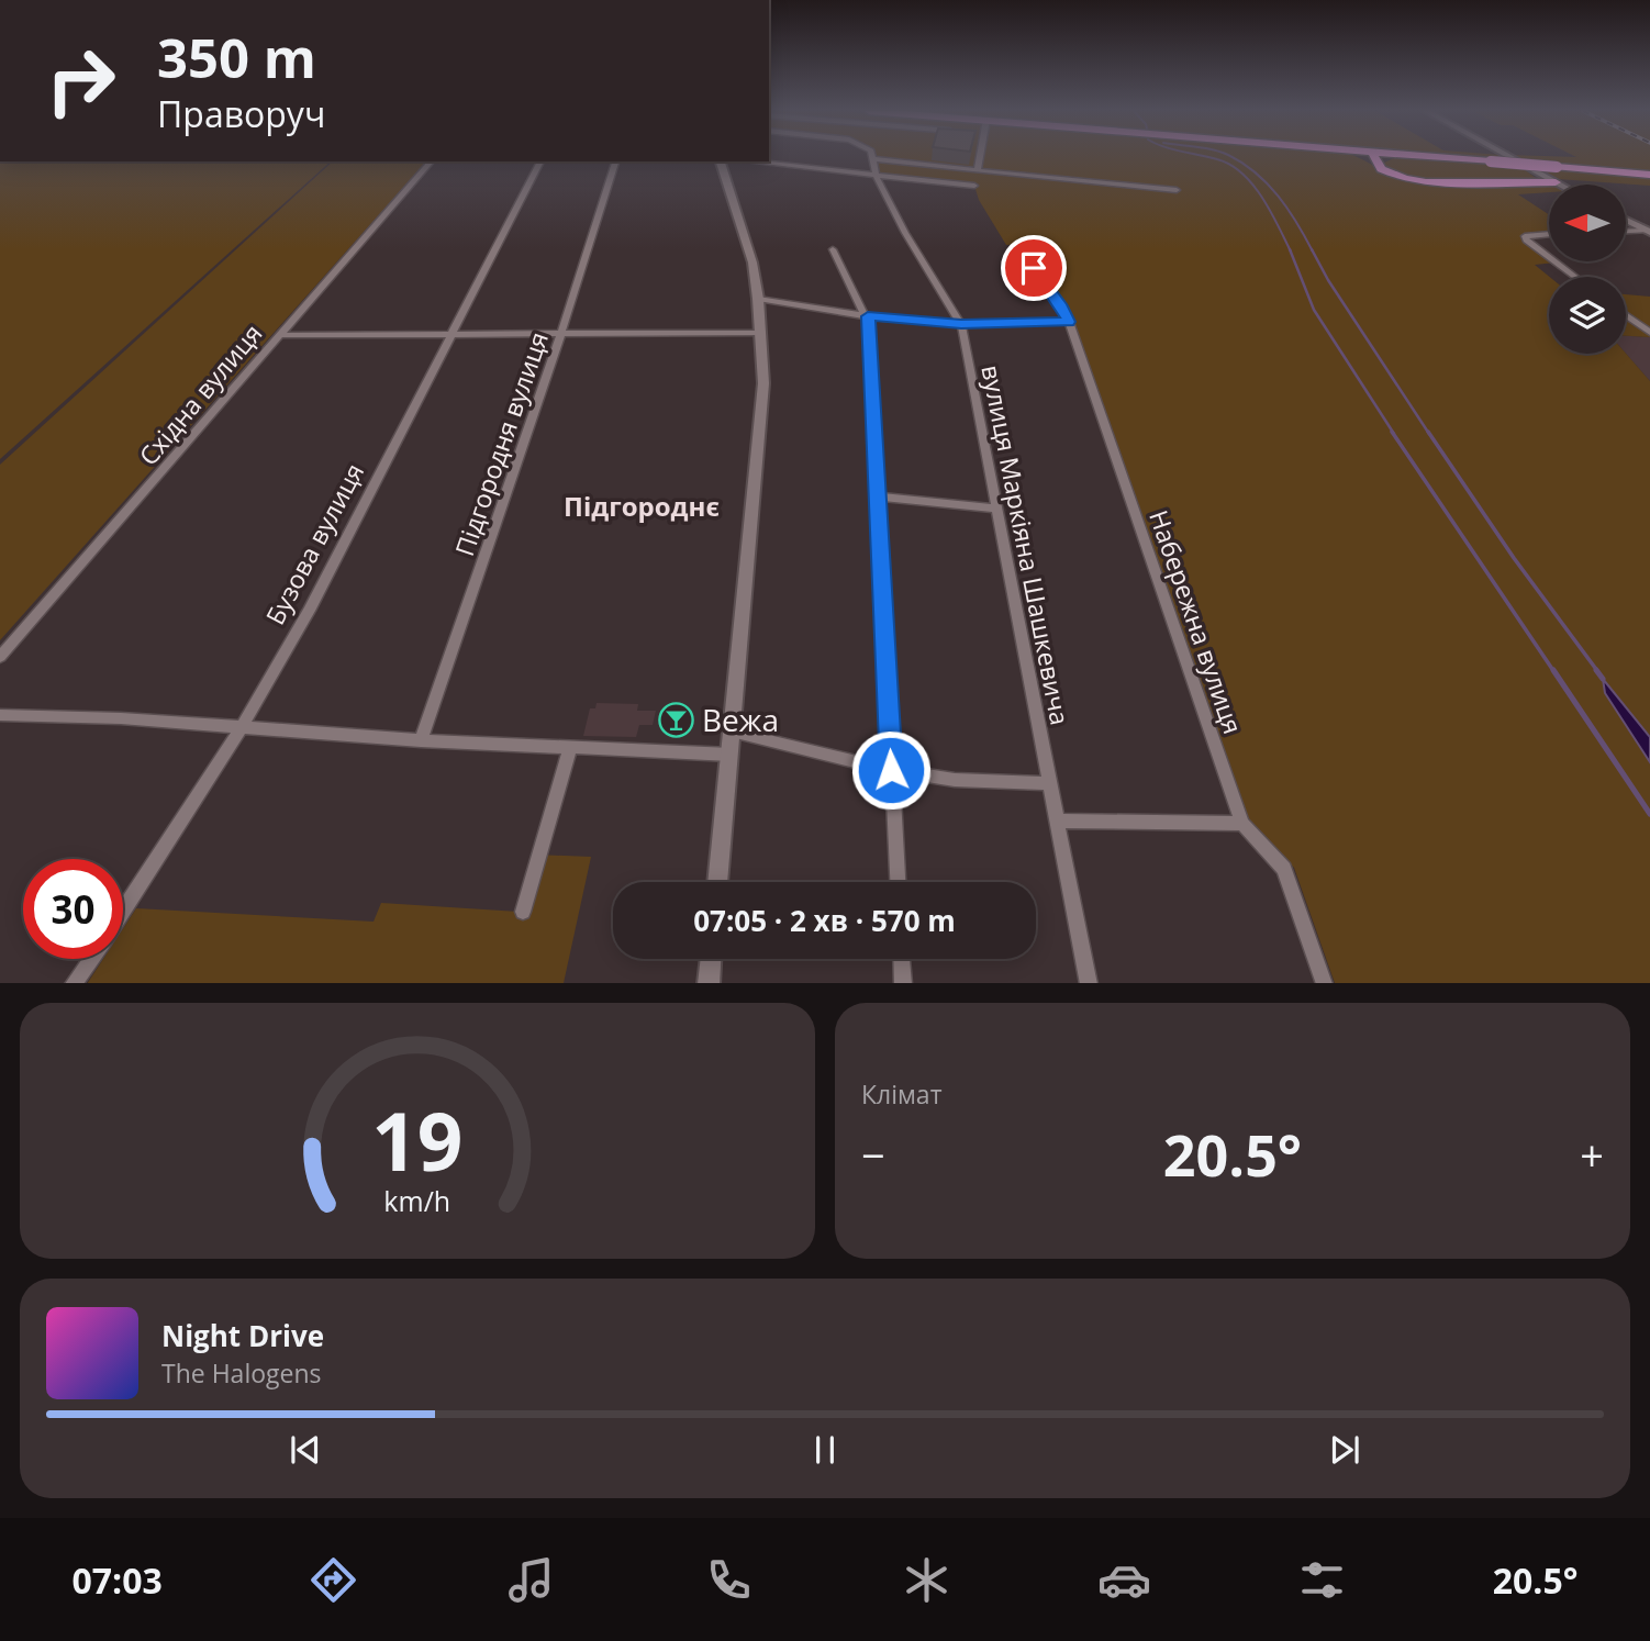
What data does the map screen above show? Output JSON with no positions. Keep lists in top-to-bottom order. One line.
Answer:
{"streets":{"street":["Східна вулиця","Підгородня вулиця","Бузова вулиця","вулиця Маркіяна Шашкевича","Набережна вулиця"]},"districts":["Підгороднє"],"places":{"bar":["Вежа"]},"north":"left","page":{"turn":["350 m","Праворуч"],"limit":"30","trip":"07:05 · 2 хв · 570 m","tile":"Клімат","heat":["−","20.5°","+"],"song":["Night Drive","The Halogens"],"tabs":["07:03","20.5°"],"gauge":["19","km/h"]}}
